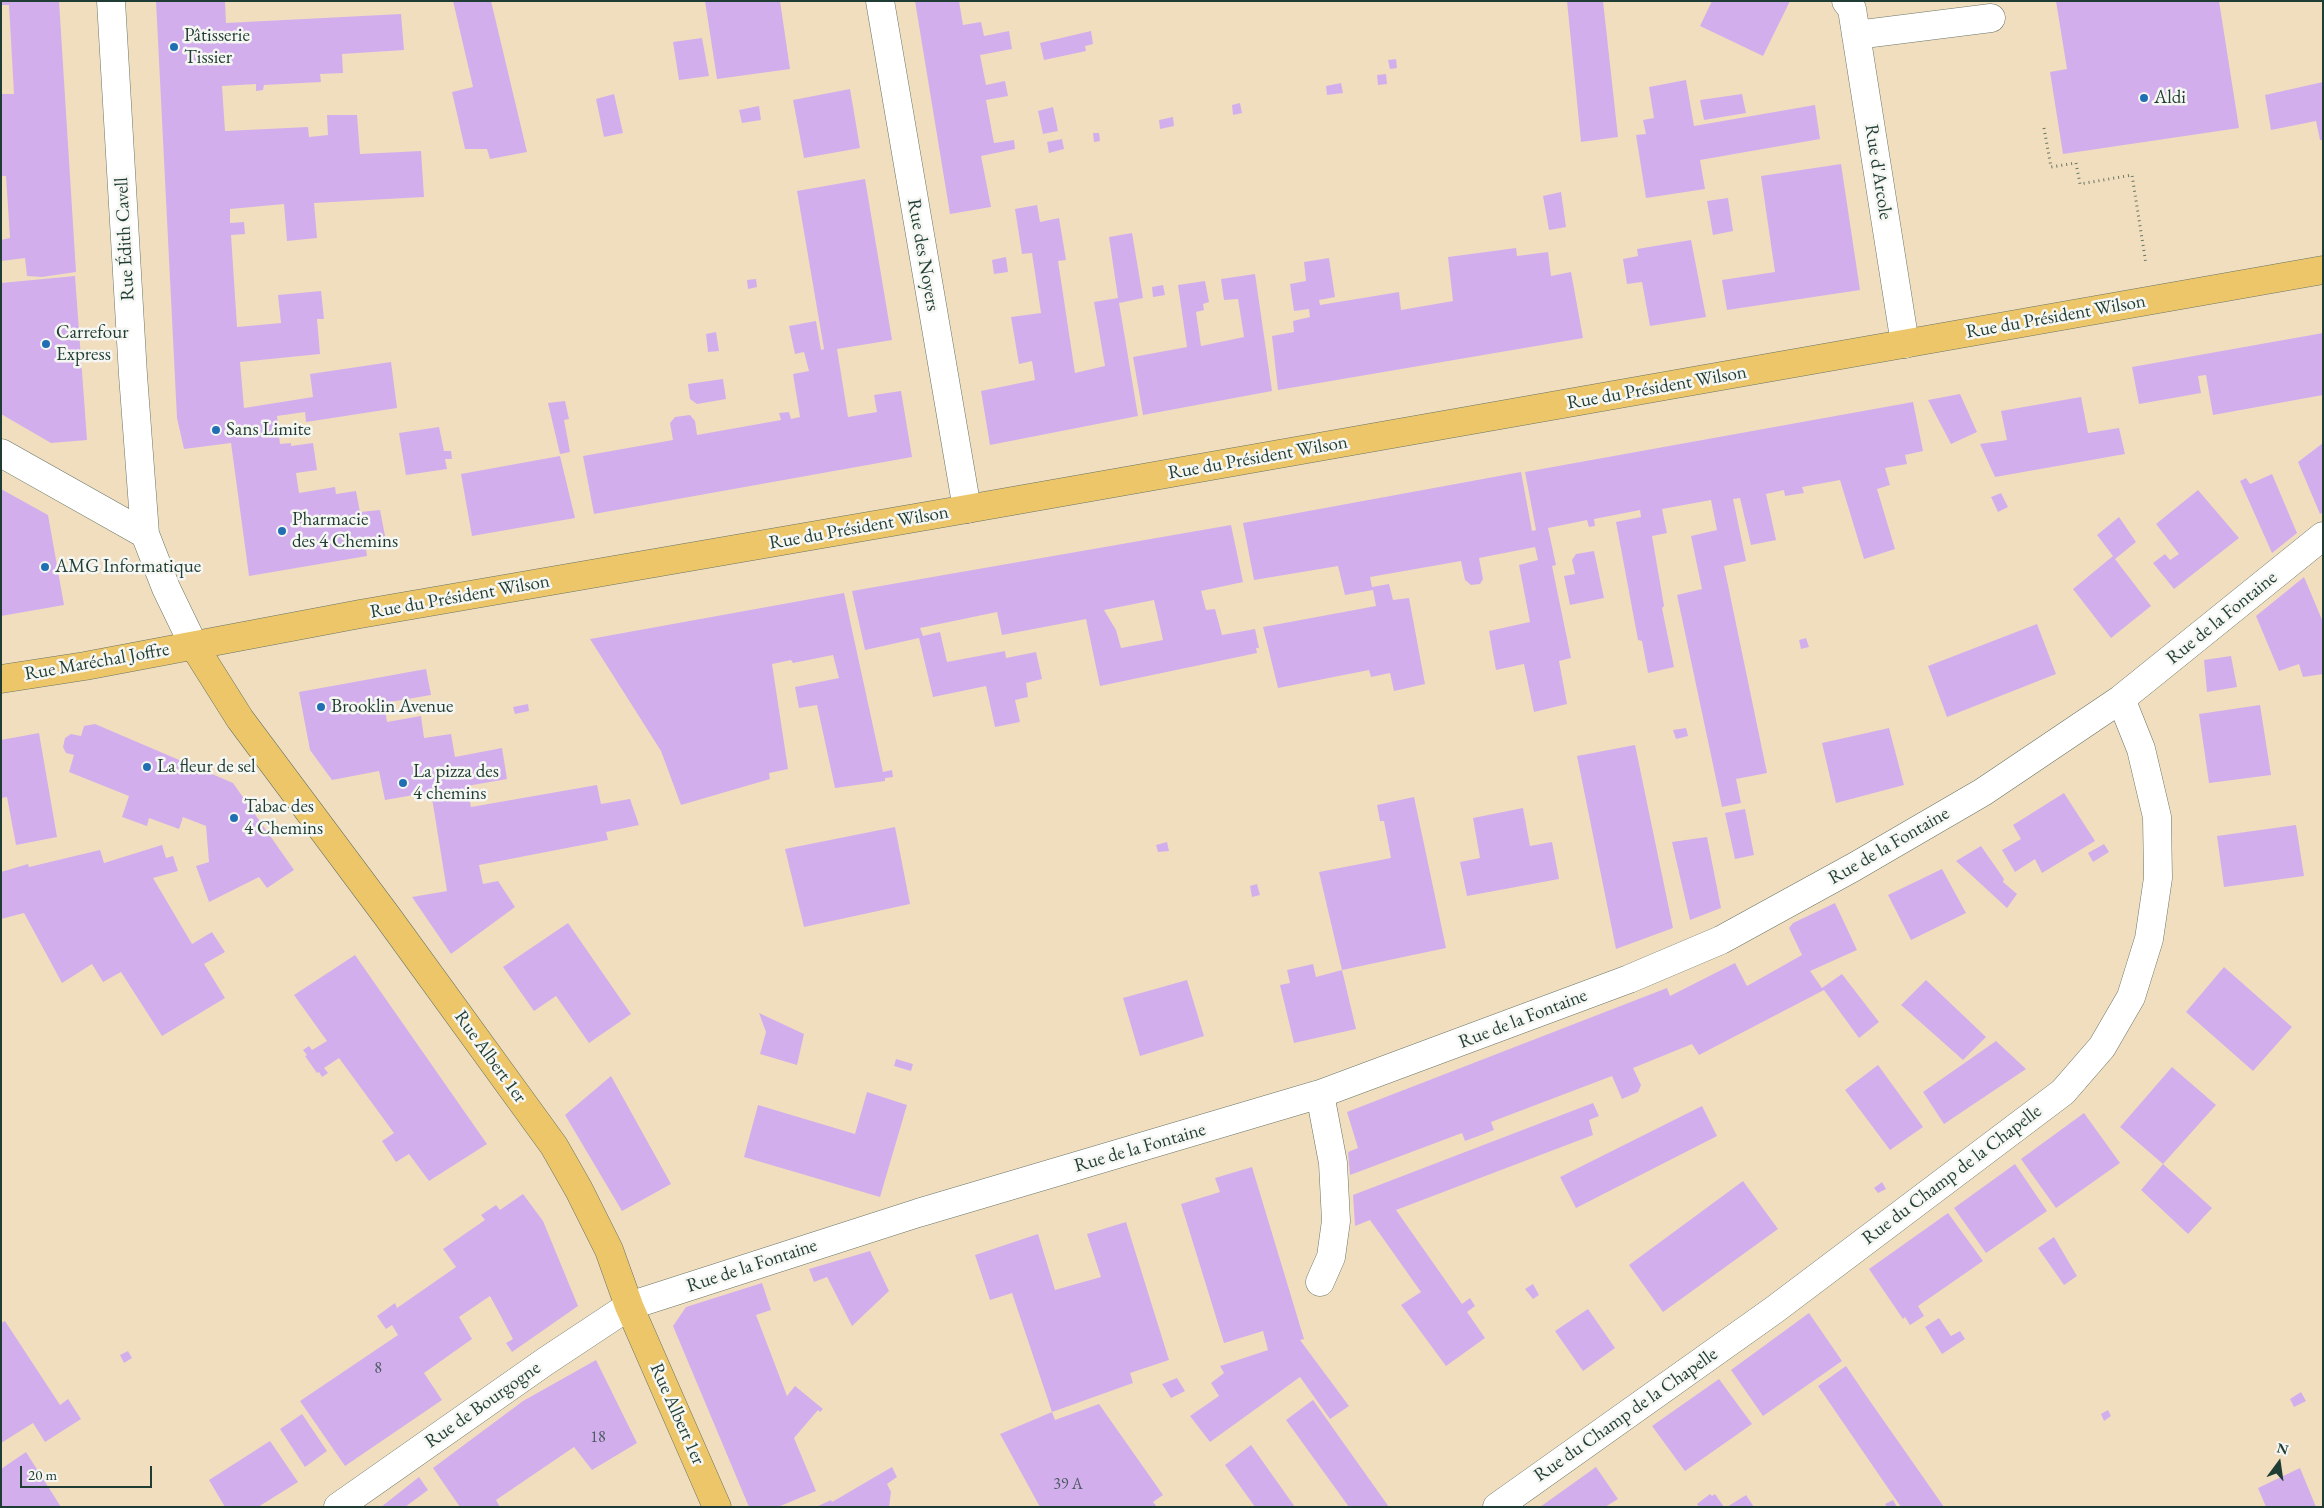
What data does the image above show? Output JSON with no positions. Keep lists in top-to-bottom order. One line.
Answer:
{"streets":{"main road":["Rue du Président Wilson","Rue Maréchal Joffre","Rue Albert 1er"],"street":["Rue d'Arcole","Rue Édith Cavell","Rue des Noyers","Rue de la Fontaine","Rue du Champ de la Chapelle","Rue de Bourgogne"]},"crossings":[["Rue d'Arcole","Rue du Président Wilson"],["Rue Édith Cavell","Rue du Président Wilson"],["Rue Édith Cavell","Rue Maréchal Joffre"],["Rue Édith Cavell","Rue Albert 1er"],["Rue des Noyers","Rue du Président Wilson"],["Rue du Président Wilson","Rue Maréchal Joffre"],["Rue du Président Wilson","Rue Albert 1er"],["Rue de la Fontaine","Rue Albert 1er"],["Rue de la Fontaine","Rue du Champ de la Chapelle"],["Rue de la Fontaine","Rue de Bourgogne"],["Rue Maréchal Joffre","Rue Albert 1er"],["Rue Albert 1er","Rue de Bourgogne"]],"places":["Pâtisserie Tissier","Aldi","Carrefour Express","Sans Limite","Pharmacie des 4 Chemins","AMG Informatique","Brooklin Avenue","La fleur de sel","La pizza des 4 chemins","Tabac des 4 Chemins"],"house_numbers":["8","18","39 A"],"scale_bar":"20 m","north":"top"}
